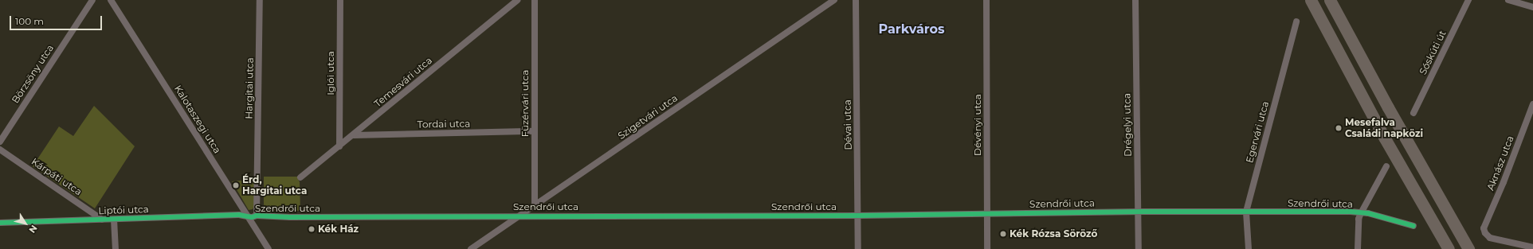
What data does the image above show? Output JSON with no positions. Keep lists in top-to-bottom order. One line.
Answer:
{"streets":{"street":["Sóskúti út","Iglói utca","Börzsöny utca","Temesvári utca","Hargitai utca","Füzérvári utca","Szigetvári utca","Kalotaszegi utca","Tordai utca","Dévai utca","Dévényi utca","Drégelyi utca","Egervári utca","Aknász utca","Kárpáti utca","Szendrői utca","Liptói utca"]},"crossings":[["Iglói utca","Temesvári utca"],["Temesvári utca","Tordai utca"],["Hargitai utca","Szendrői utca"],["Füzérvári utca","Szigetvári utca"],["Füzérvári utca","Tordai utca"],["Szigetvári utca","Szendrői utca"],["Kalotaszegi utca","Szendrői utca"],["Kalotaszegi utca","Liptói utca"],["Dévai utca","Szendrői utca"],["Dévényi utca","Szendrői utca"],["Drégelyi utca","Szendrői utca"],["Egervári utca","Szendrői utca"],["Kárpáti utca","Liptói utca"],["Szendrői utca","Liptói utca"]],"districts":["Parkváros"],"places":["Mesefalva Családi napközi","Érd, Hargitai utca","Kék Ház","Kék Rózsa Söröző"],"scale_bar":"100 m","north":"bottom right"}
